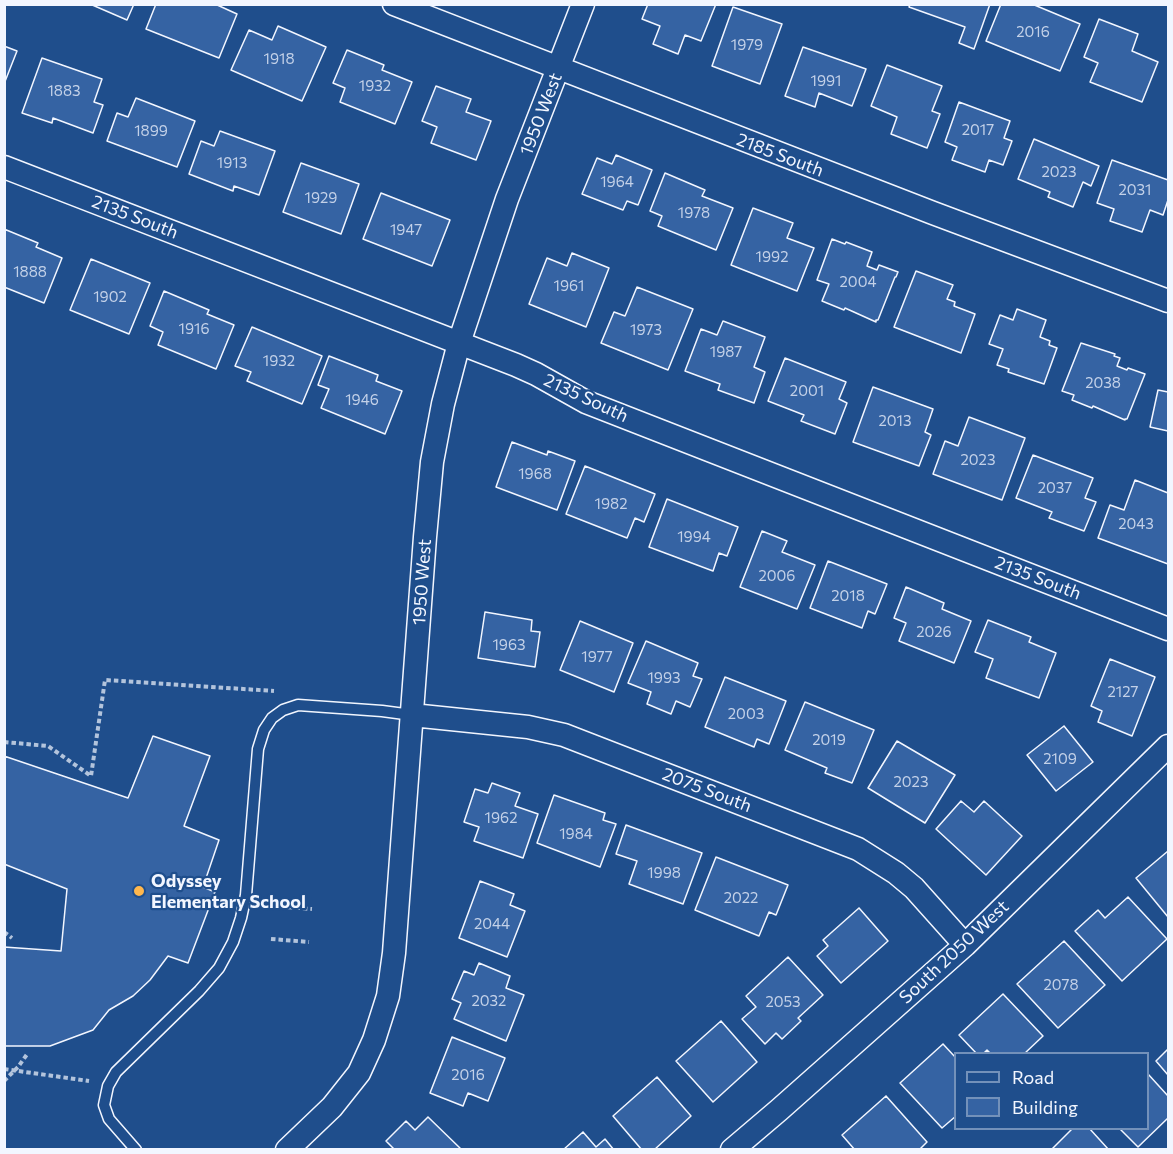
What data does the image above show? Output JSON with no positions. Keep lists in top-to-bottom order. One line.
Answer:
{"streets":{"street":["1950 West","2185 South","2135 South","2075 South","South 2050 West"]},"crossings":[["1950 West","2185 South"],["1950 West","2135 South"],["1950 West","2075 South"],["2075 South","South 2050 West"]],"places":["Odyssey Elementary School"],"house_numbers":["2016","1979","1918","1991","1932","1883","2017","1899","1913","2023","1964","2031","1929","1978","1947","1992","1888","2004","1961","1902","1916","1973","1987","1932","2038","2001","1946","2013","2023","1968","2037","1982","2043","1994","2006","2018","2026","1963","1977","1993","2127","2003","2019","2109","2023","1962","1984","1998","2022","2044","2078","2032","2053","2016"],"legend":["Road","Building"]}
